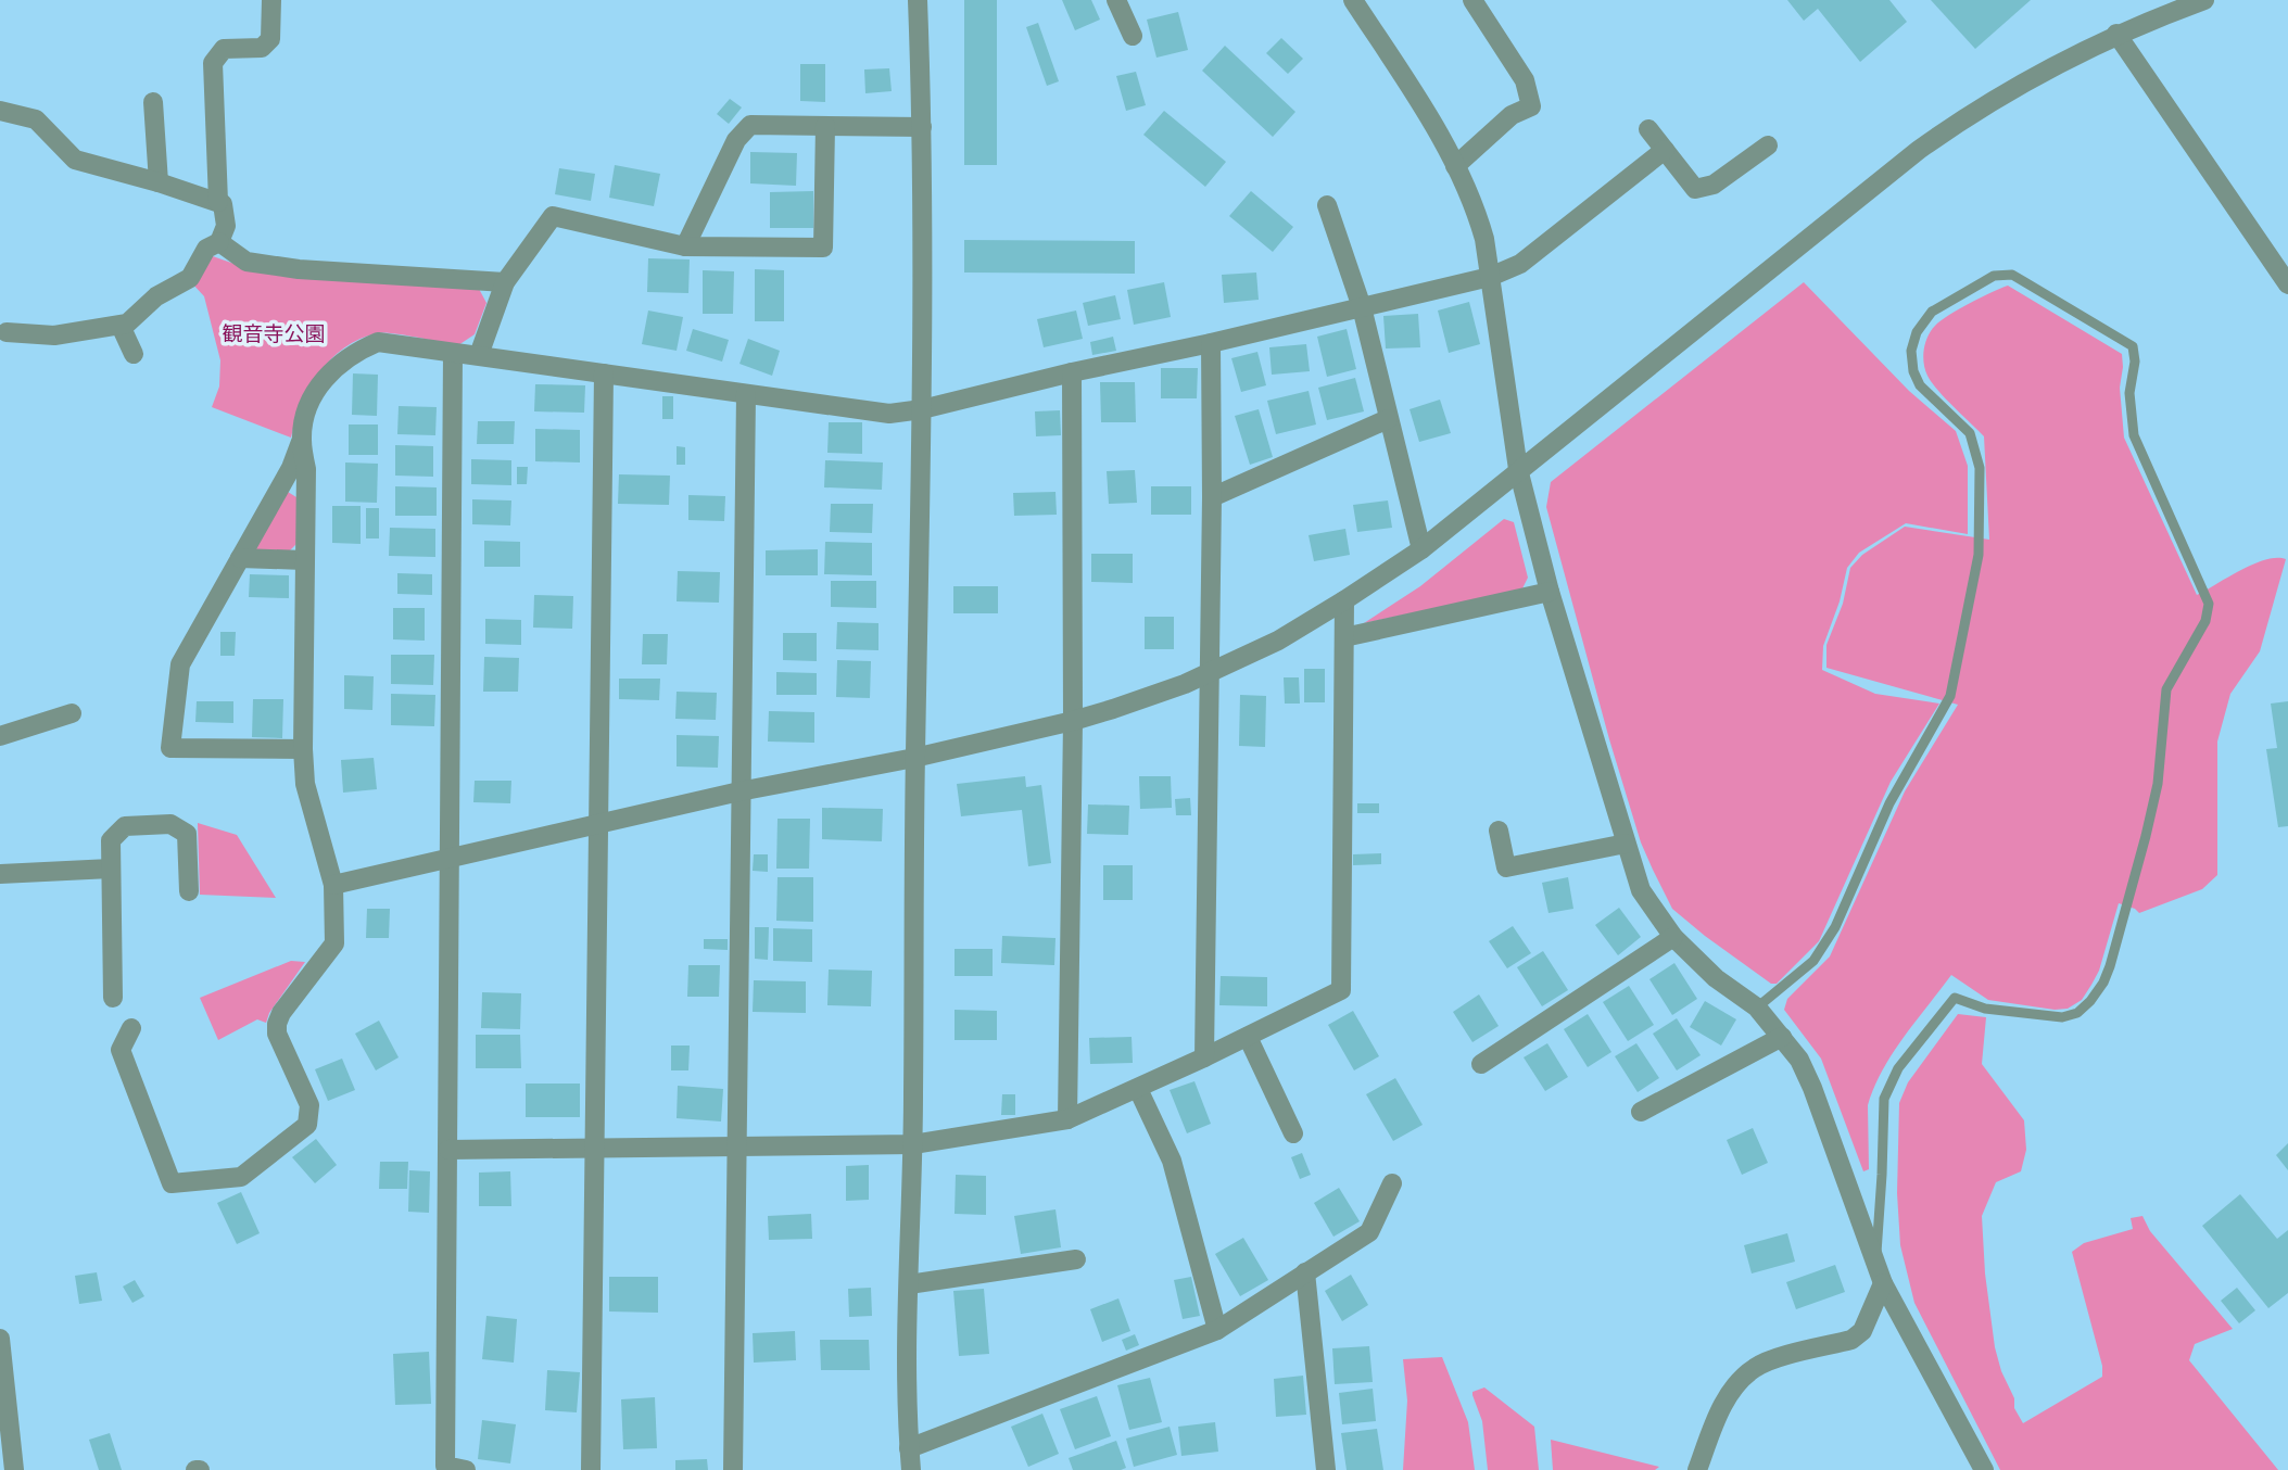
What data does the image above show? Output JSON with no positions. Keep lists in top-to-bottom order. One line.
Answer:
{"parks":["観音寺公園"]}
